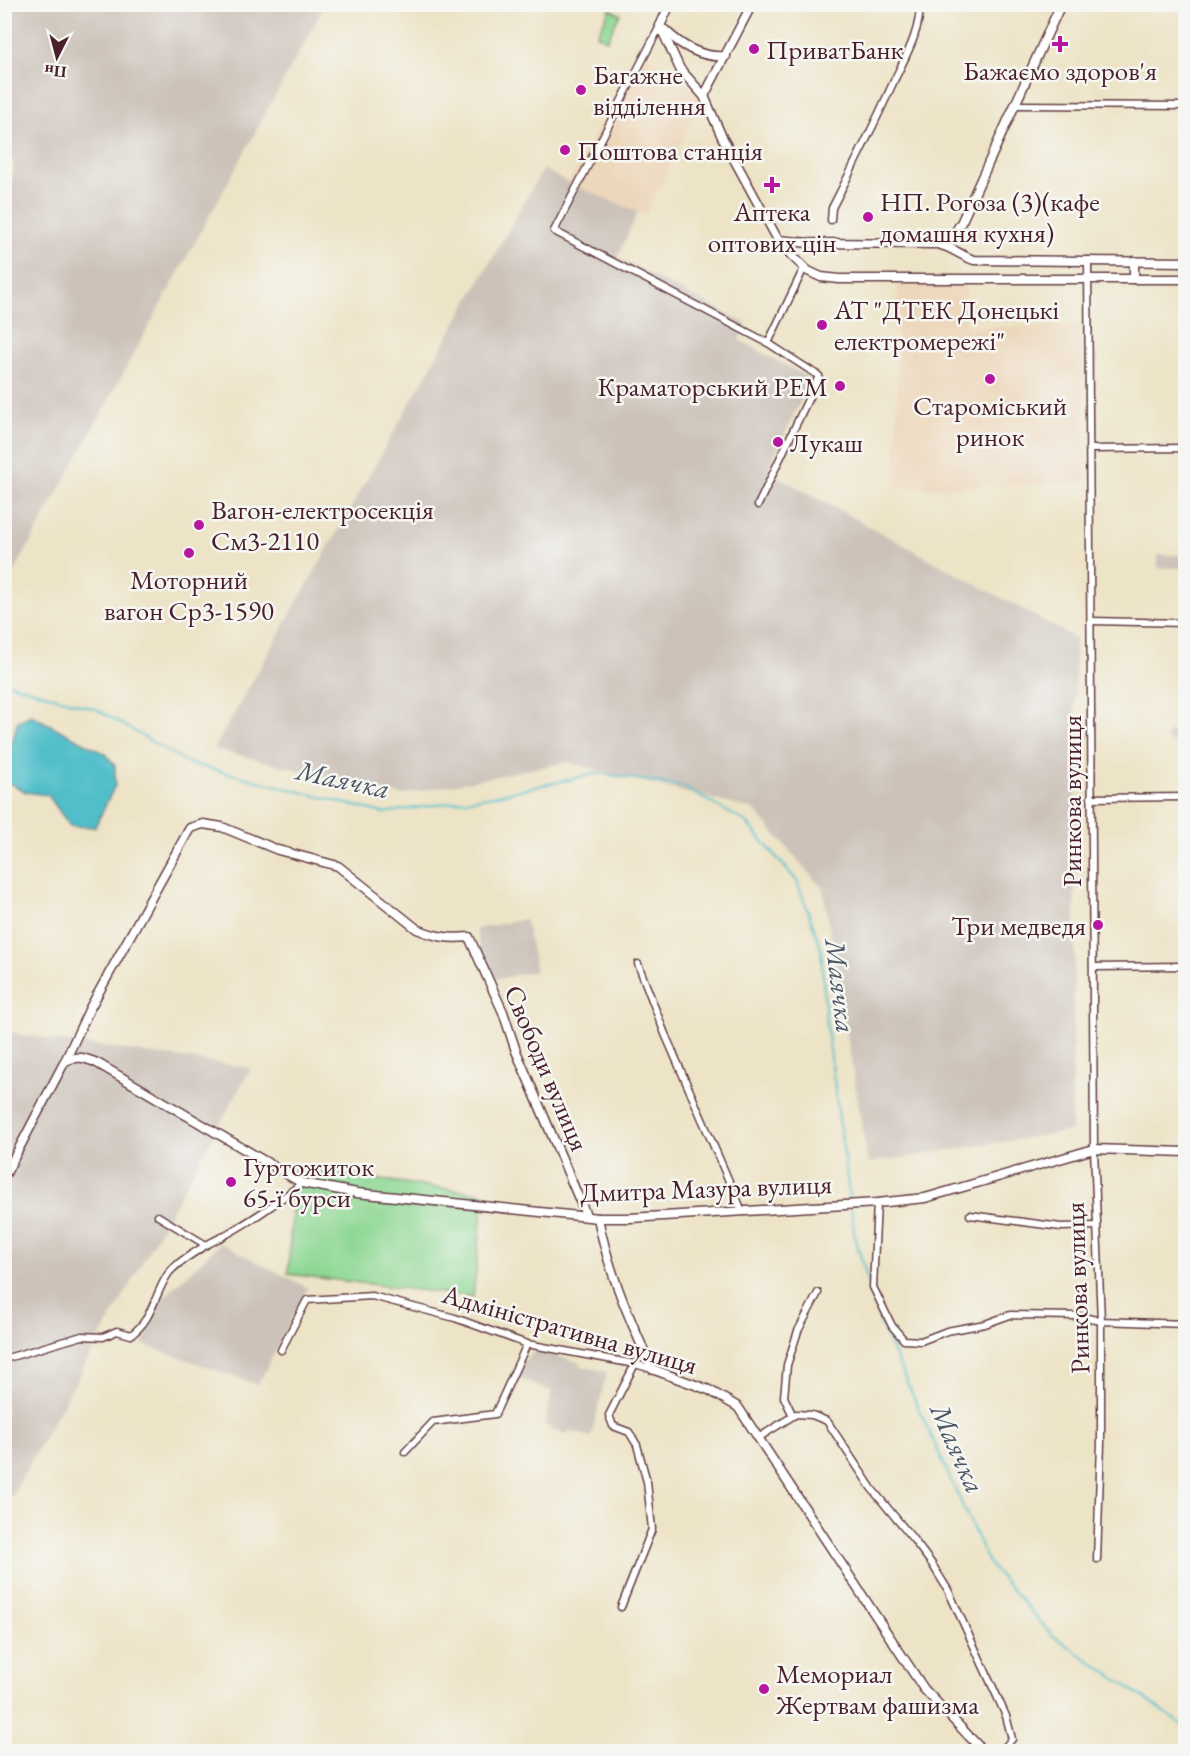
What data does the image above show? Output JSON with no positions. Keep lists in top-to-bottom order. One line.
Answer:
{"streets":{"street":["Ринкова вулиця","Свободи вулиця","Дмитра Мазура вулиця","Адміністративна вулиця"]},"crossings":[["Ринкова вулиця","Дмитра Мазура вулиця"],["Свободи вулиця","Дмитра Мазура вулиця"]],"water":["Маячка"],"places":{"health":["Бажаємо здоров'я","Аптека оптових цін"],"other":["ПриватБанк","Багажне відділення","Поштова станція","НП. Рогоза (3)(кафе домашня кухня)","АТ \"ДТЕК Донецькі електромережі\"","Староміський ринок","Краматорський РЕМ","Лукаш","Вагон-електросекція См3-2110","Моторний вагон Ср3-1590","Три медведя","Гуртожиток 65-ї бурси","Мемориал Жертвам фашизма"]},"north":"bottom"}
